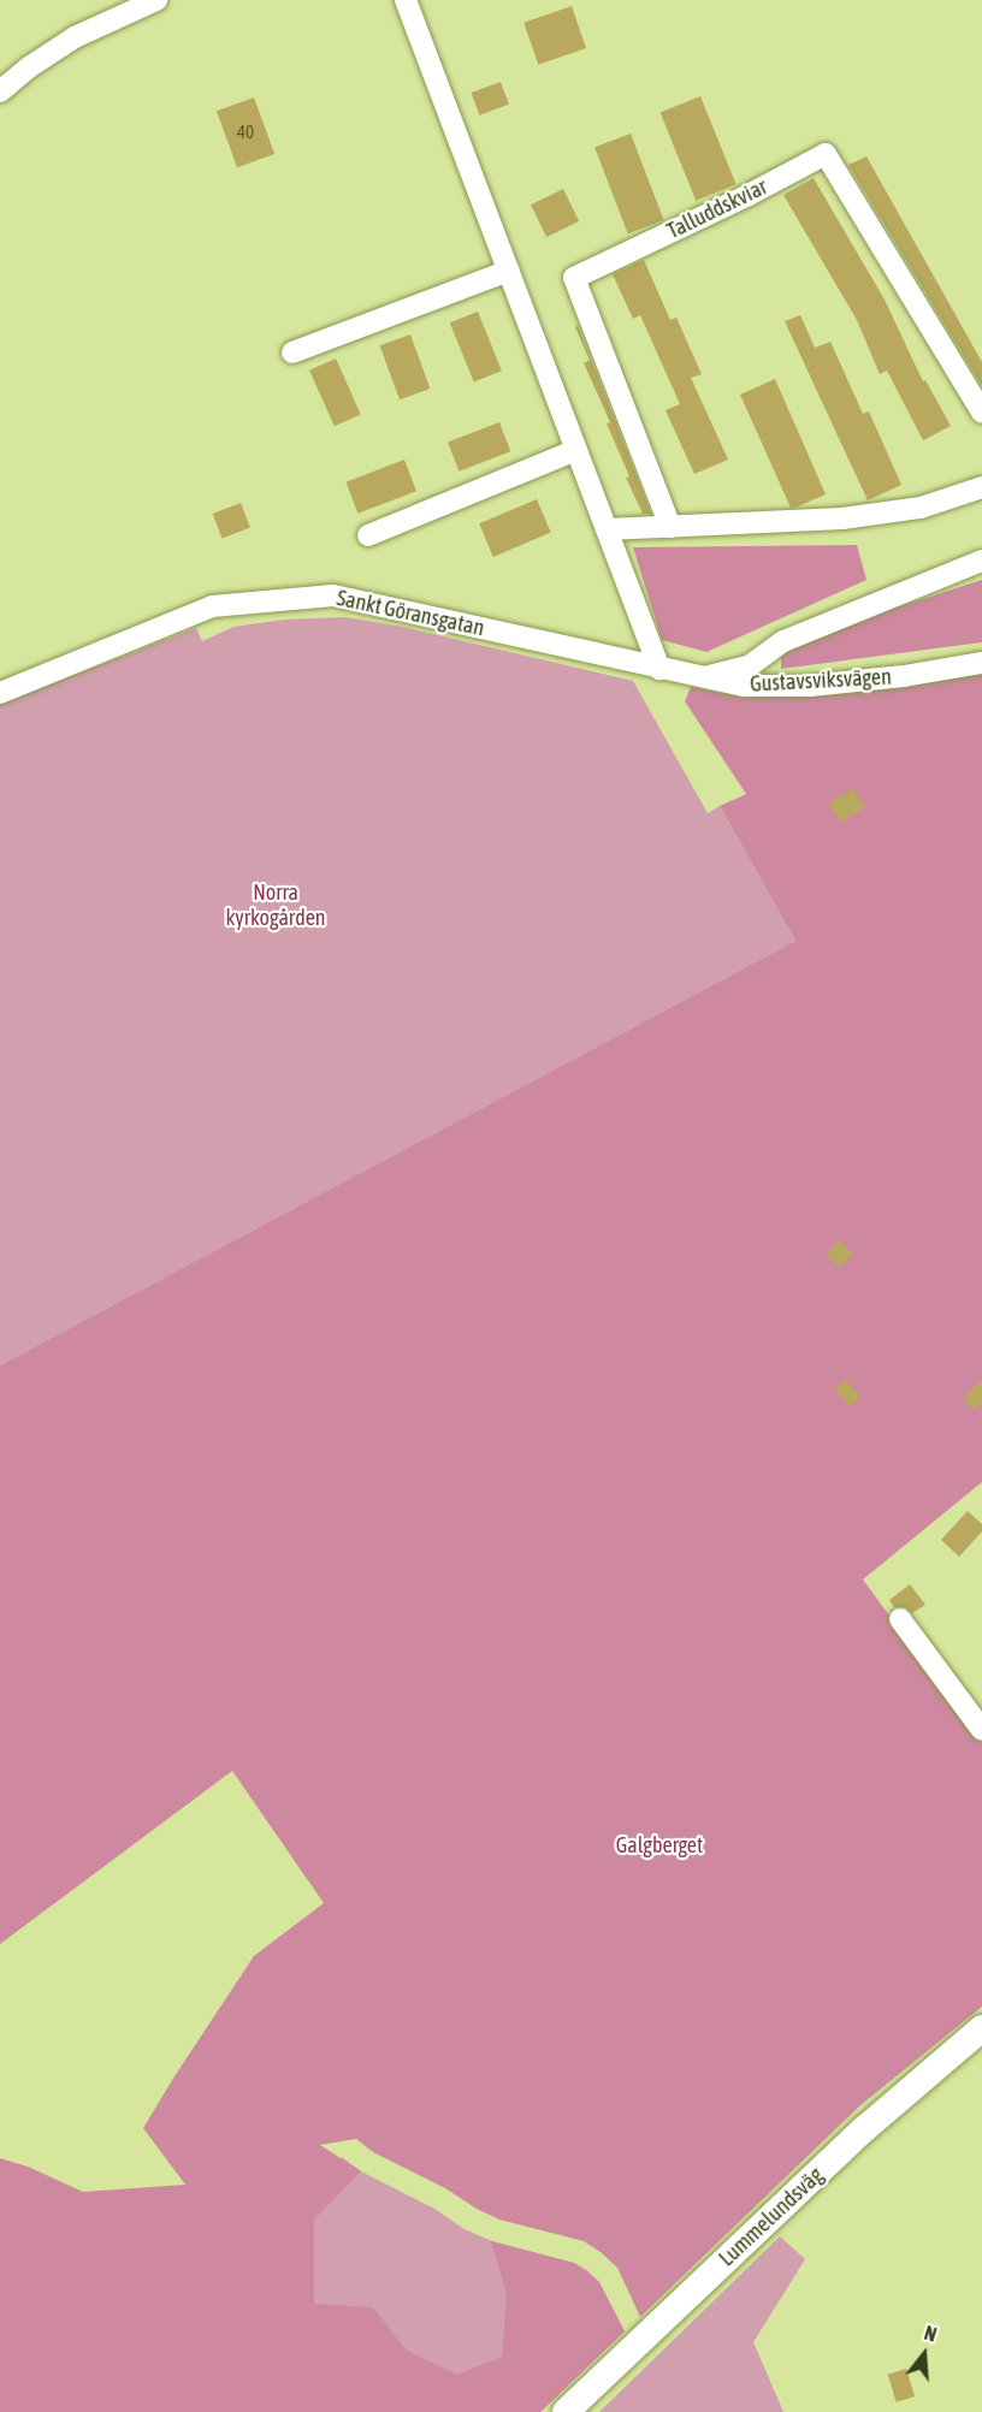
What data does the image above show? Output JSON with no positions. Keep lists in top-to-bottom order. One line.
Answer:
{"streets":{"main road":["Lummelundsväg"],"street":["Talluddskviar","Sankt Göransgatan","Gustavsviksvägen"]},"crossings":[["Sankt Göransgatan","Gustavsviksvägen"]],"parks":["Norra kyrkogården","Galgberget"],"house_numbers":["40"],"north":"top"}
